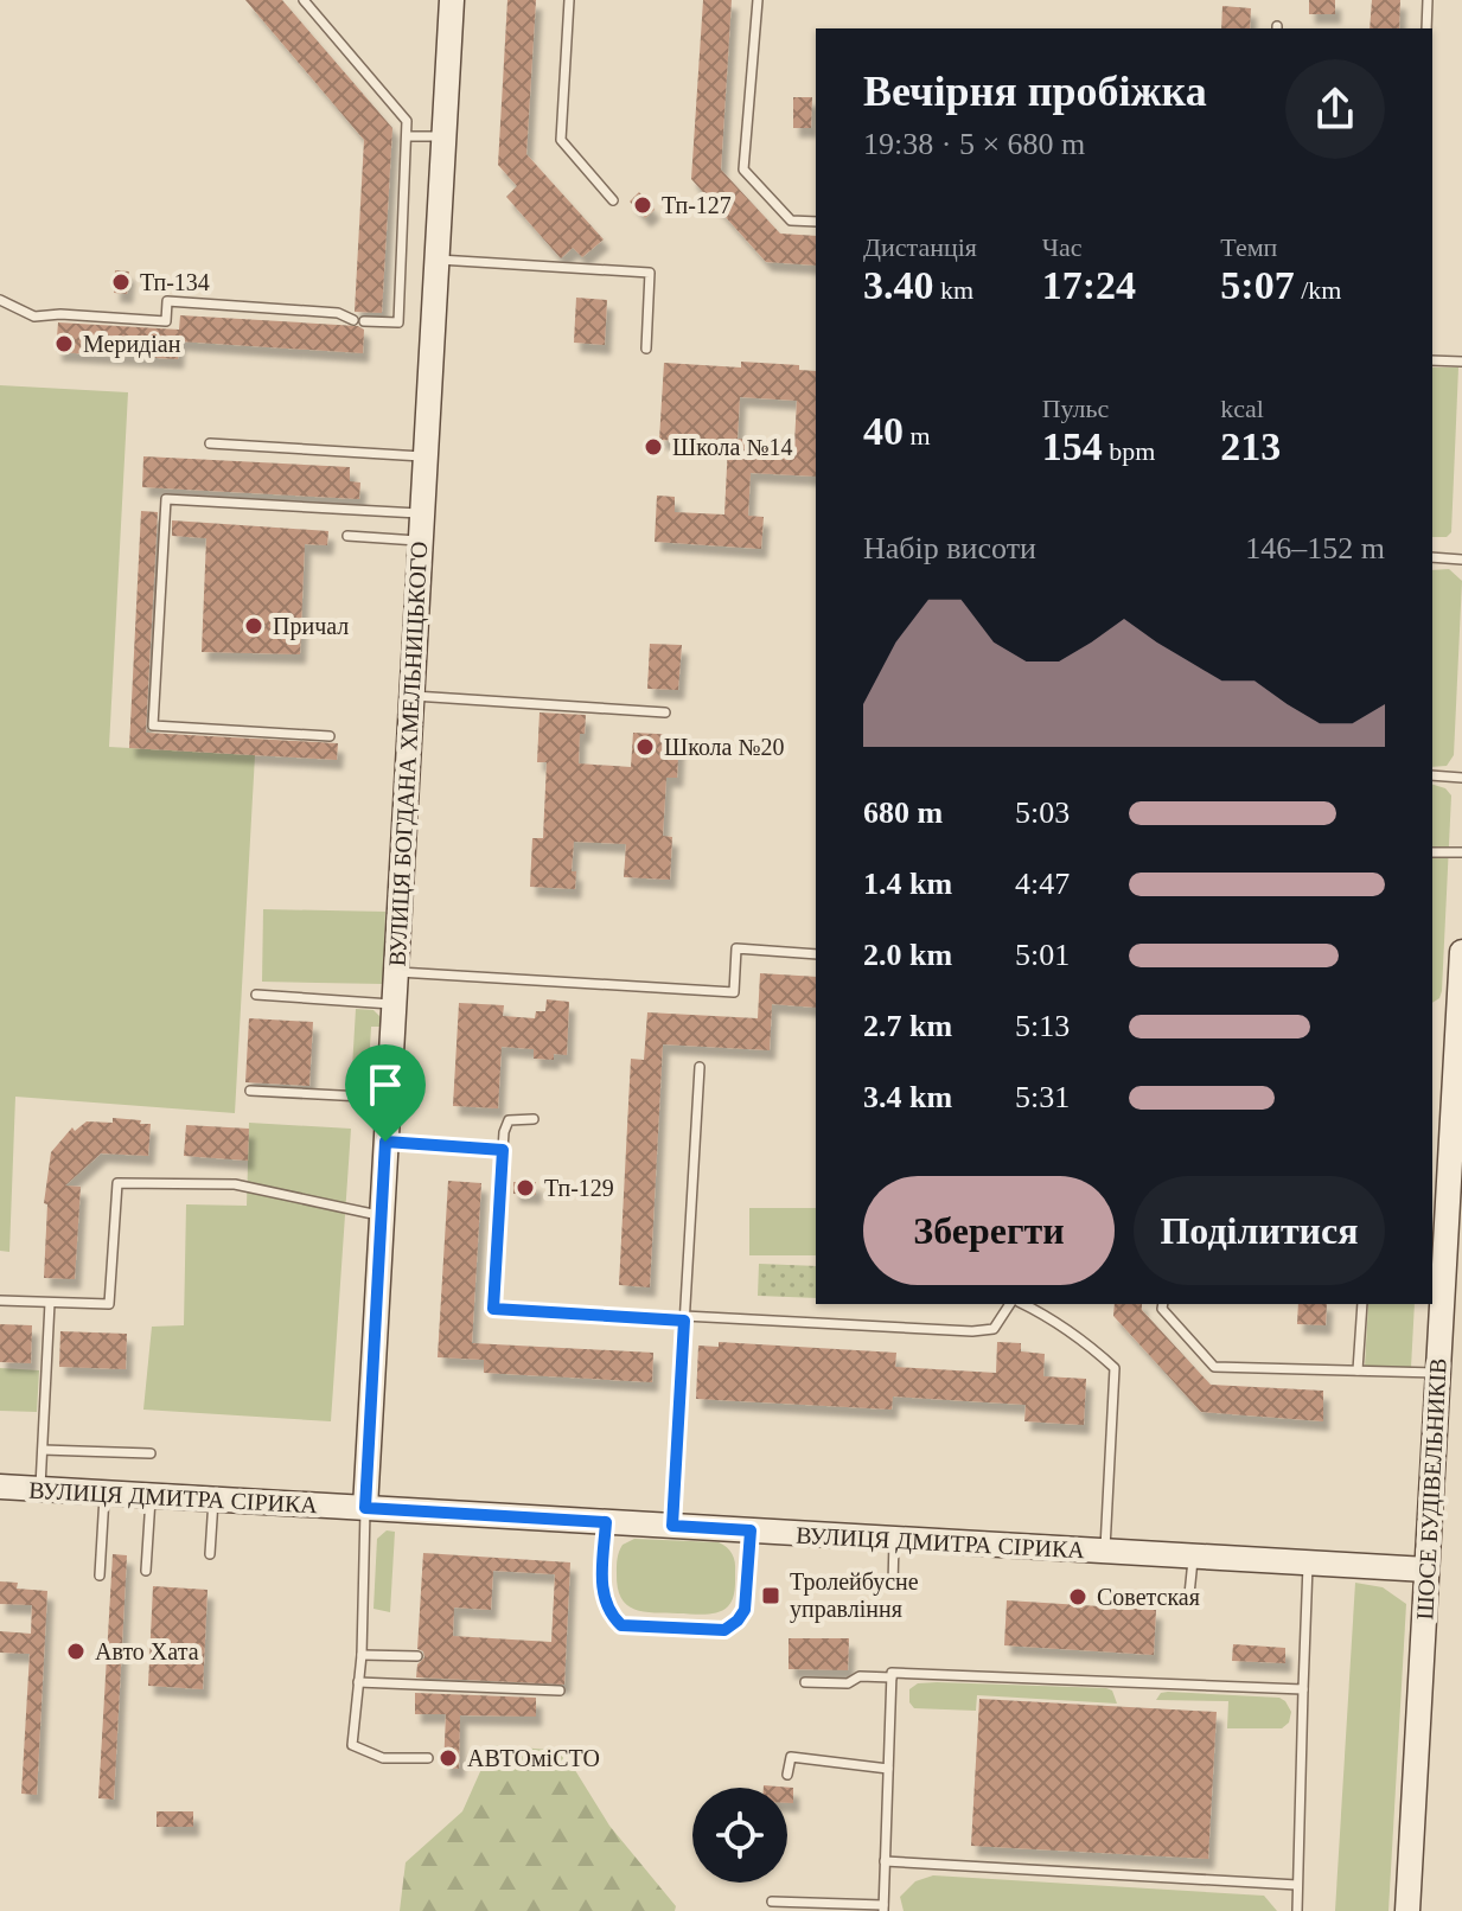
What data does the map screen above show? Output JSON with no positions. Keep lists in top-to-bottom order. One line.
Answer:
{"streets":{"street":["ВУЛИЦЯ БОГДАНА ХМЕЛЬНИЦЬКОГО","ШОСЕ БУДІВЕЛЬНИКІВ","ВУЛИЦЯ ДМИТРА СІРИКА"]},"crossings":[["ВУЛИЦЯ БОГДАНА ХМЕЛЬНИЦЬКОГО","ВУЛИЦЯ ДМИТРА СІРИКА"],["ШОСЕ БУДІВЕЛЬНИКІВ","ВУЛИЦЯ ДМИТРА СІРИКА"]],"places":{"other":["Тп-127","Тп-134","Меридіан","Школа №14","Причал","Школа №20","Тп-129","Советская","Авто Хата","АВТОміСТО"],"transit":["Тролейбусне управління"]},"page":{"heading":["Вечірня пробіжка","19:38 · 5 × 680 m"],"stats":[["Дистанція","3.40 km"],["Час","17:24"],["Темп","5:07 /km"],["40 m"],["Пульс","154 bpm"],["kcal","213"]],"chart":["Набір висоти","146–152 m"],"list":[{"name":"680 m","note":"5:03"},{"name":"1.4 km","note":"4:47"},{"name":"2.0 km","note":"5:01"},{"name":"2.7 km","note":"5:13"},{"name":"3.4 km","note":"5:31"}],"buttons":["Зберегти","Поділитися"]}}
